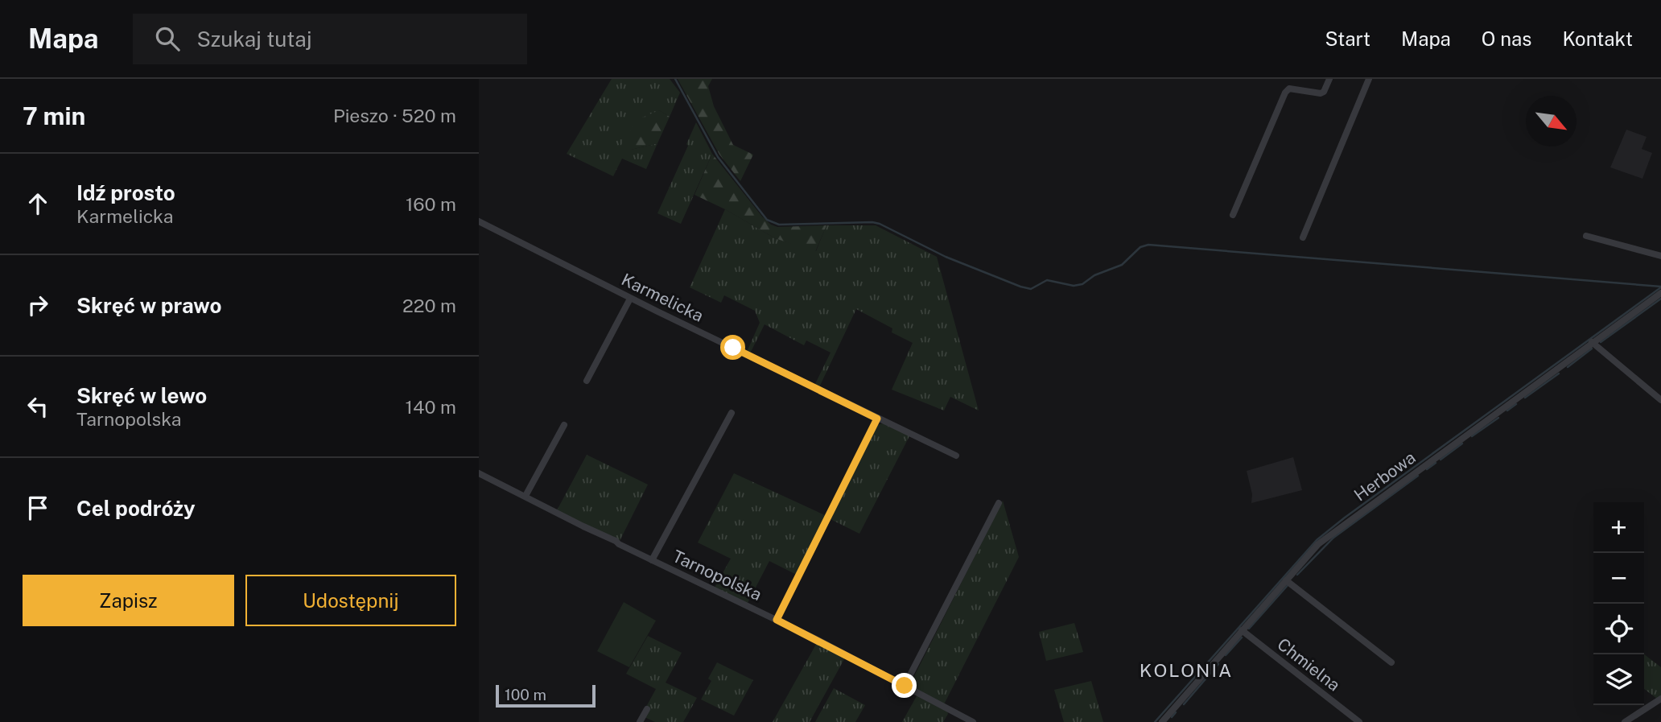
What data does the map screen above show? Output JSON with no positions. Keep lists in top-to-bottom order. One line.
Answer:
{"streets":{"street":["Karmelicka","Herbowa","Tarnopolska","Chmielna"]},"crossings":[["Herbowa","Chmielna"]],"districts":["KOLONIA"],"scale_bar":"100 m","north":"bottom right","page":{"header":"Mapa","search":"Szukaj tutaj","nav":["Start","Mapa","O nas","Kontakt"],"heading":["7 min","Pieszo · 520 m"],"list":[["Idź prosto","Karmelicka","160 m"],["Skręć w prawo","220 m"],["Skręć w lewo","Tarnopolska","140 m"],"Cel podróży"],"map_buttons":["+","−"],"buttons":["Zapisz","Udostępnij"],"scale":"100 m"}}
